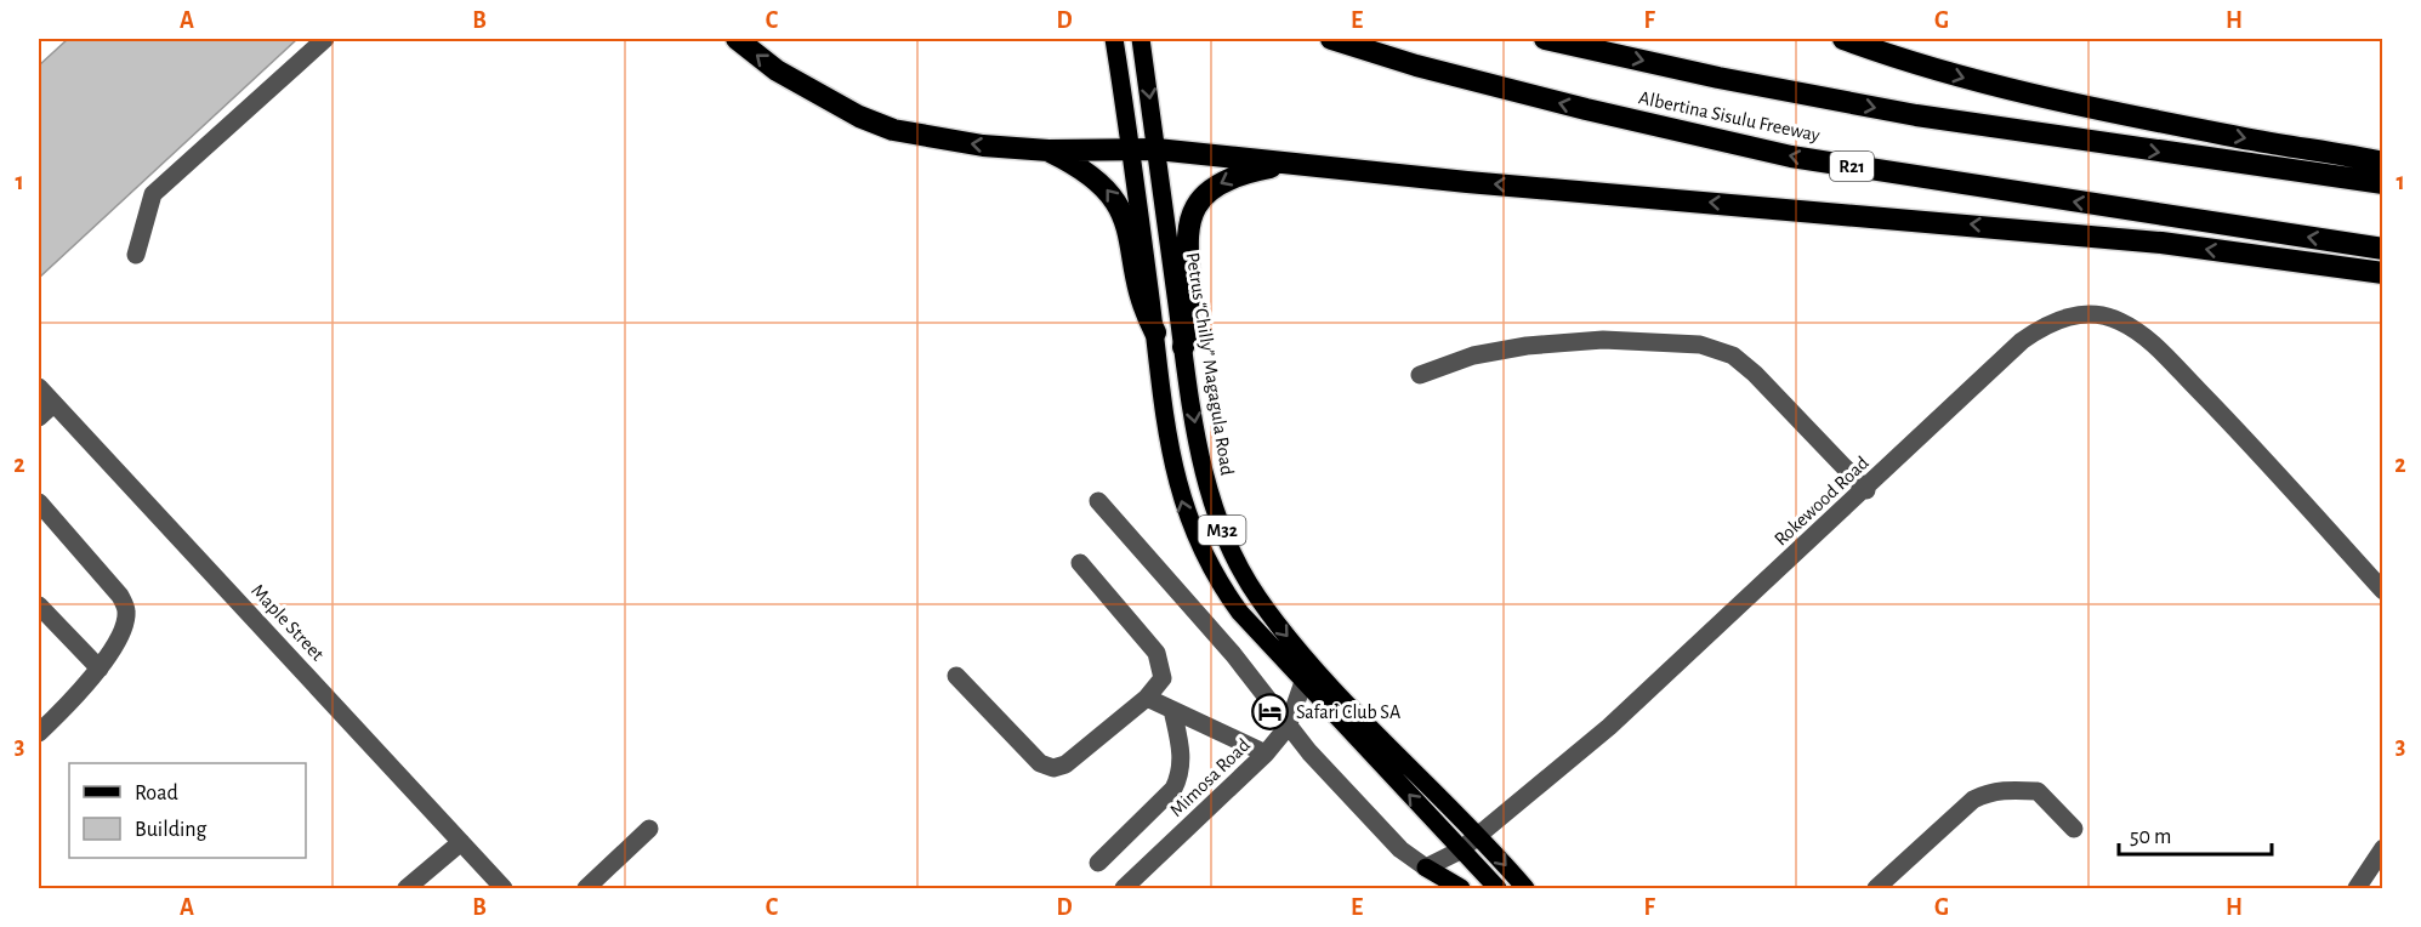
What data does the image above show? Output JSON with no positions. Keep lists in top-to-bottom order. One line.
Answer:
{"streets":{"highway":["Albertina Sisulu Freeway","R21"],"main road":["Petrus “Chilly” Magagula Road","M32"],"street":["Rokewood Road","Maple Street","Mimosa Road"]},"crossings":[["Petrus “Chilly” Magagula Road","Rokewood Road"],["Rokewood Road","M32"],["M32","Mimosa Road"]],"places":{"hotel":["Safari Club SA"]},"legend":["Road","Building"],"scale_bar":"50 m","grid":{"columns":["A","B","C","D","E","F","G","H"],"rows":["1","2","3"]}}
